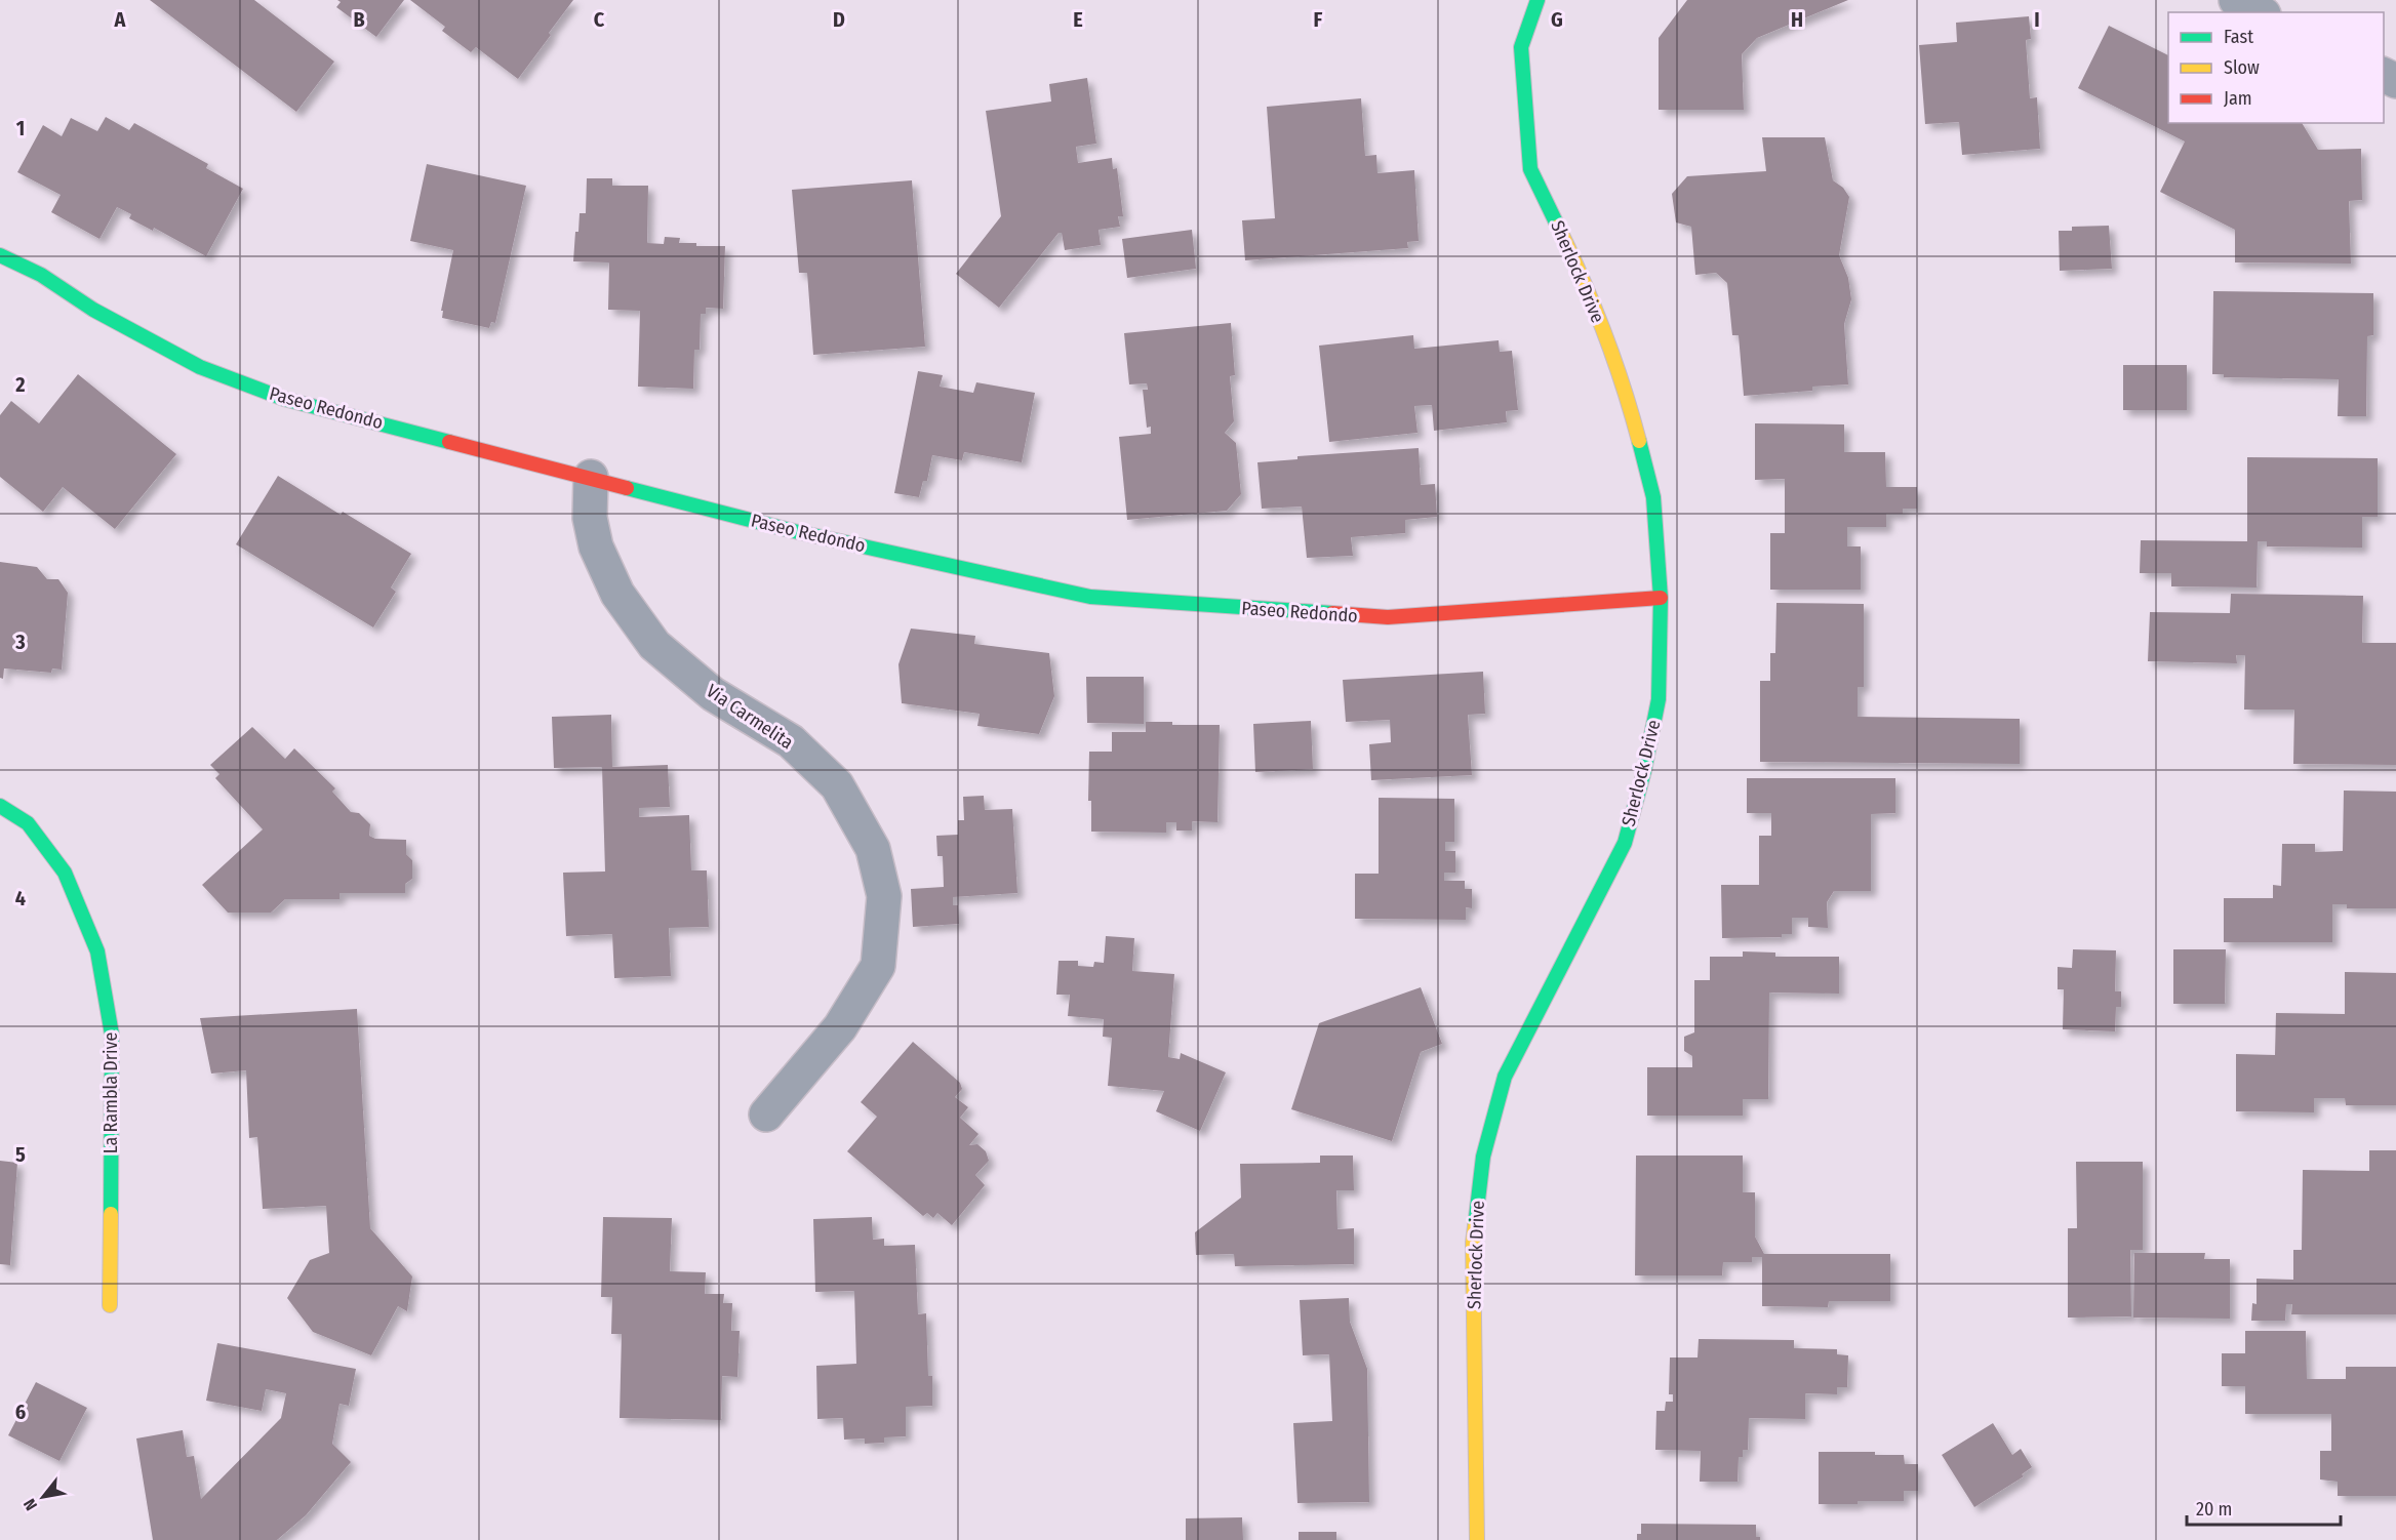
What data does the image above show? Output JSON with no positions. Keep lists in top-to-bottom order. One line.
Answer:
{"streets":{"street":["Sherlock Drive","Paseo Redondo","Via Carmelita","La Rambla Drive"]},"crossings":[["Sherlock Drive","Paseo Redondo"],["Paseo Redondo","Via Carmelita"]],"legend":["Fast","Slow","Jam"],"scale_bar":"20 m","north":"bottom left","grid":{"columns":["A","B","C","D","E","F","G","H","I"],"rows":["1","2","3","4","5","6"]}}
